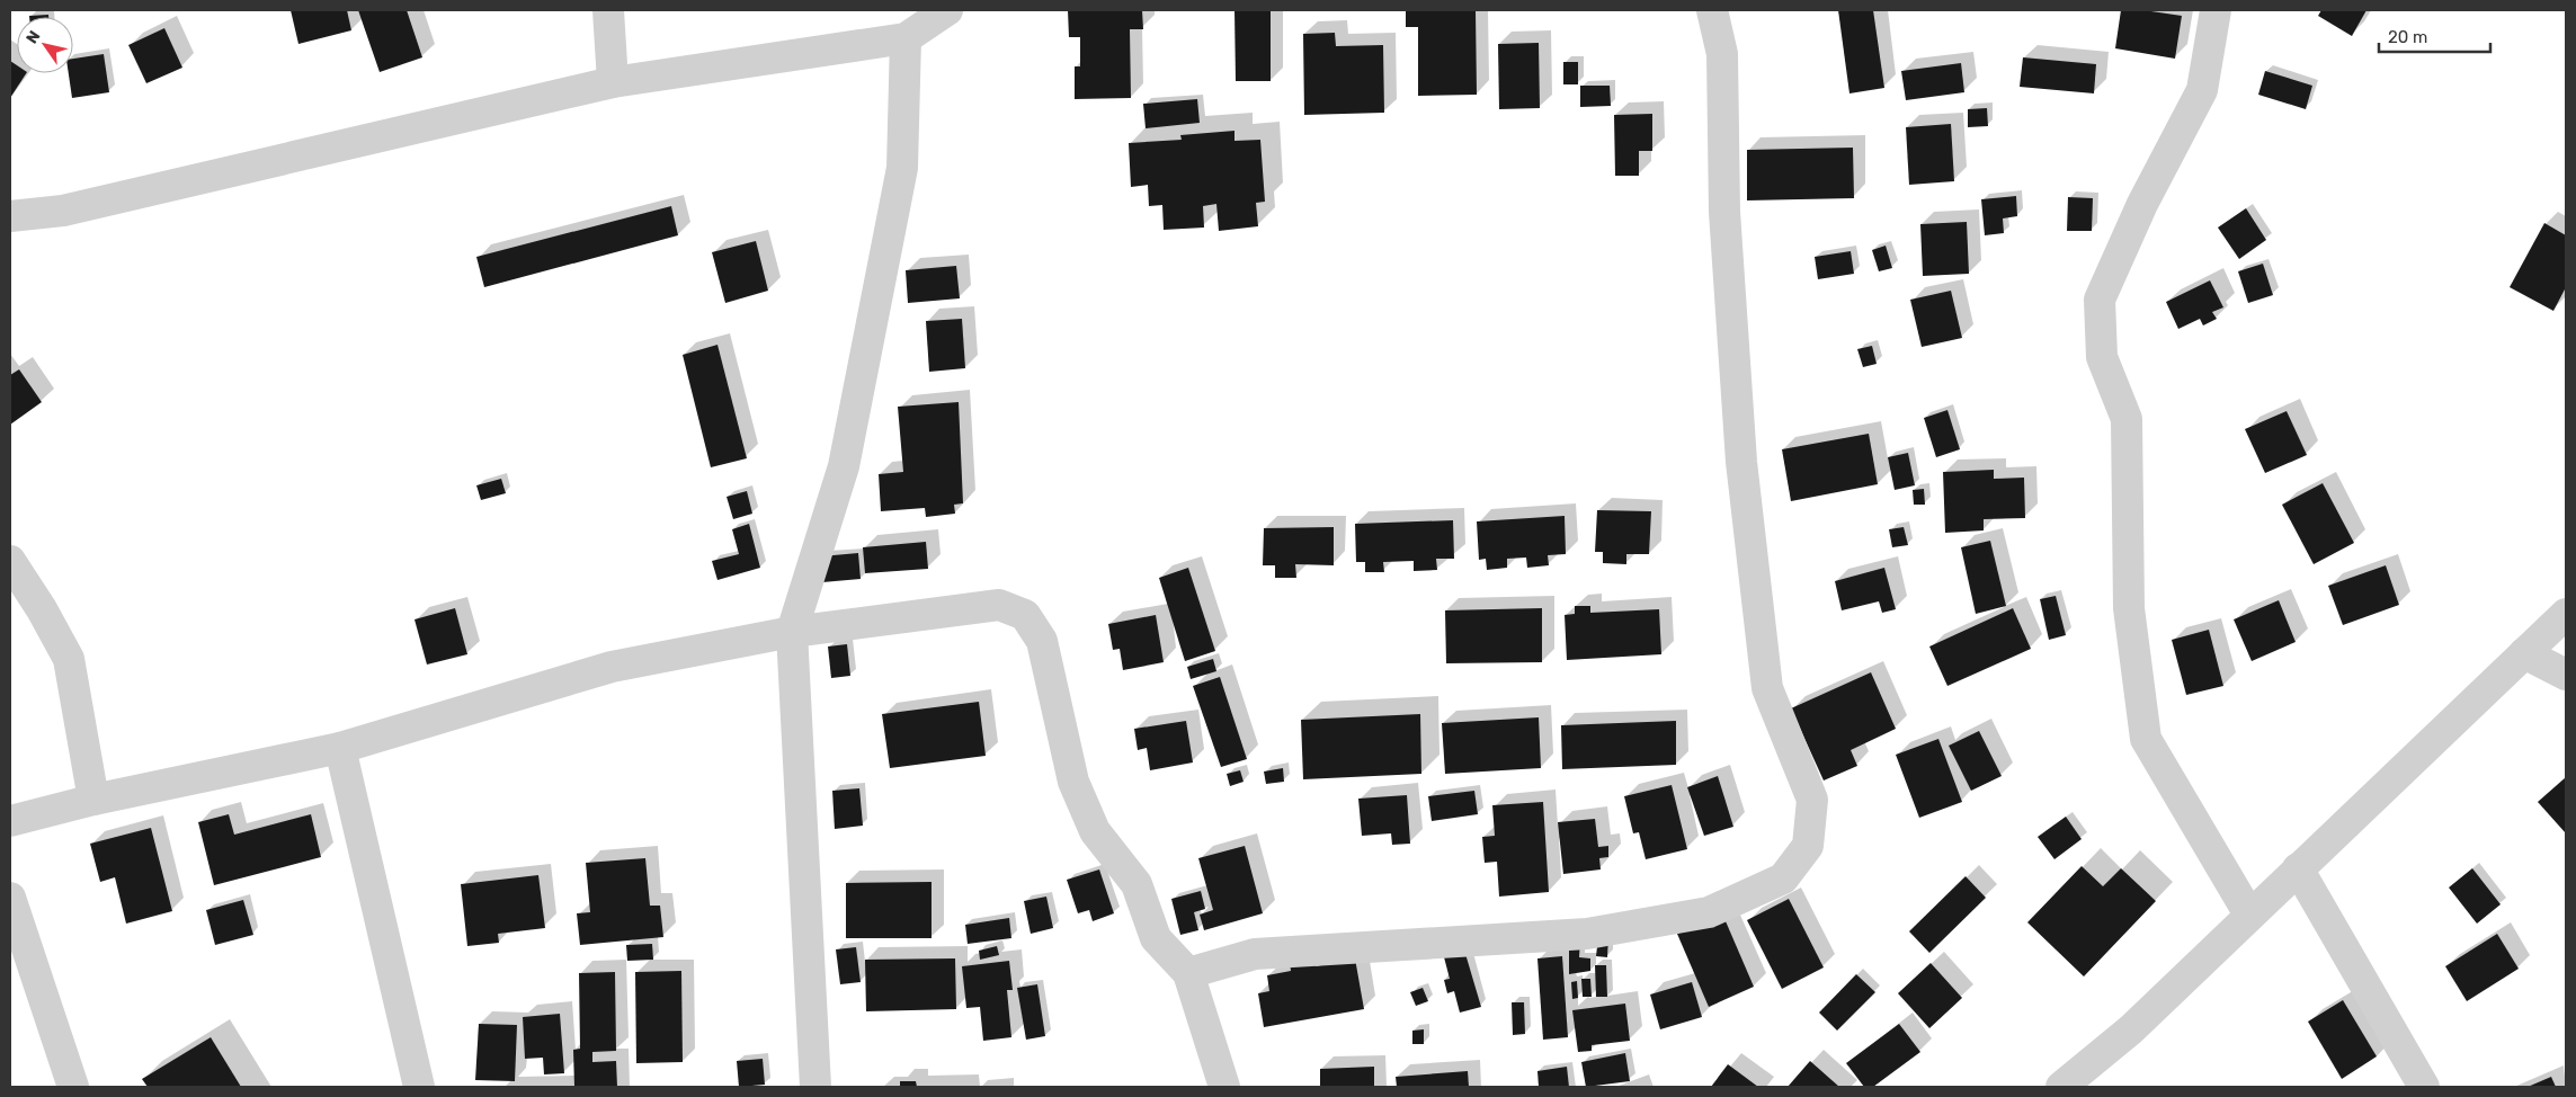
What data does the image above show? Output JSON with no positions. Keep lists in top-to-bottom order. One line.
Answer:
{"scale_bar":"20 m","north":"top left"}
